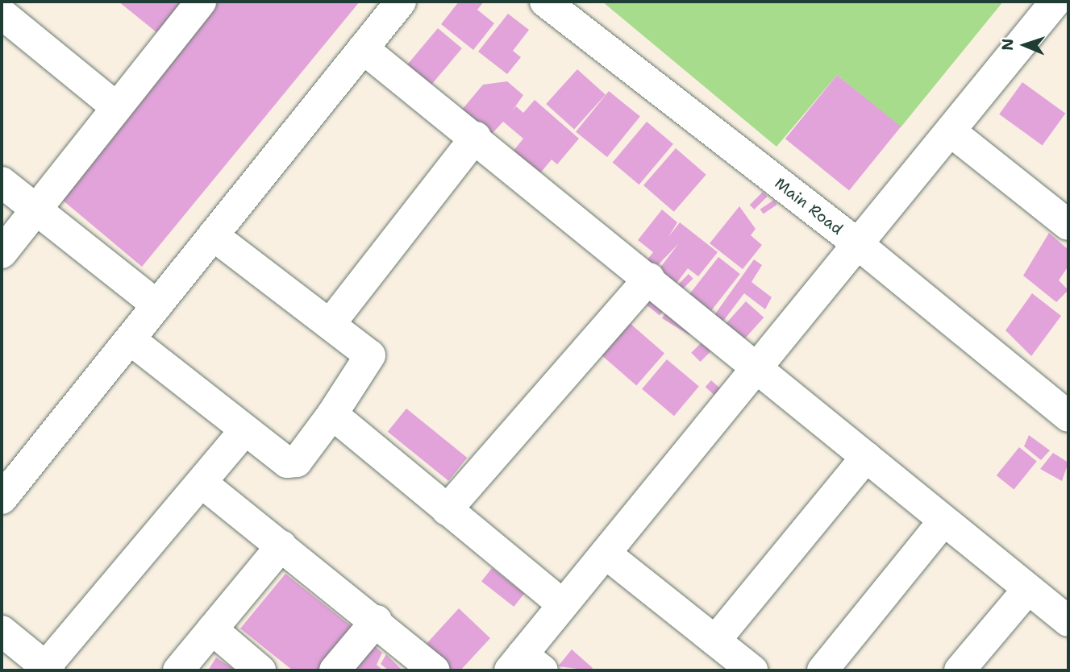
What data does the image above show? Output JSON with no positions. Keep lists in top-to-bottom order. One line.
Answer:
{"streets":{"street":["Main Road"]},"north":"left"}
